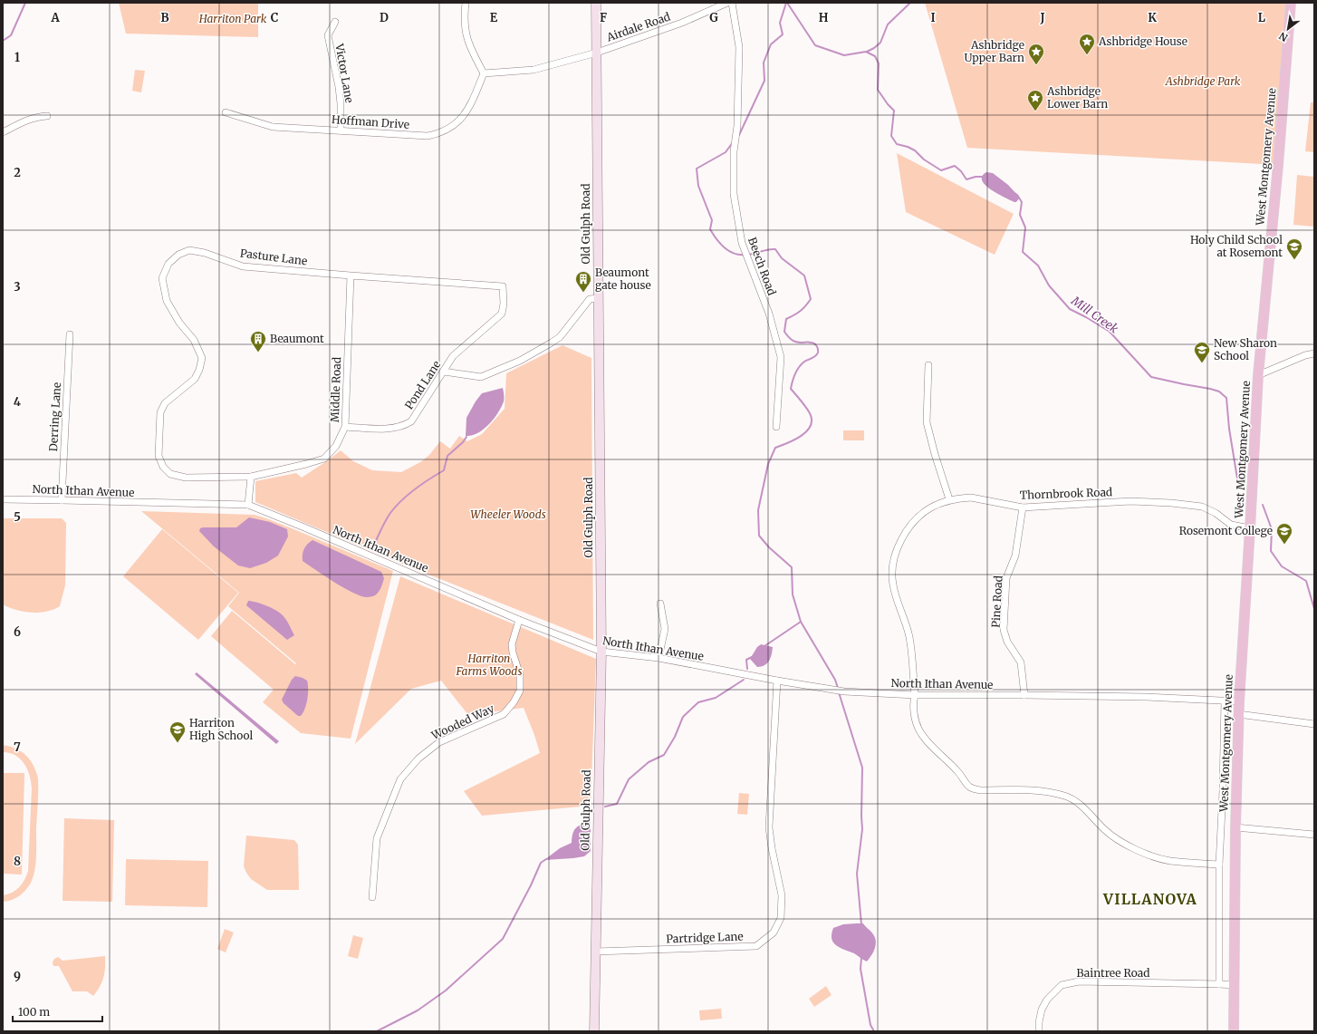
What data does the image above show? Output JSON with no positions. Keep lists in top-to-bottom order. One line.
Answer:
{"streets":{"main road":["West Montgomery Avenue"],"street":["Airdale Road","Victor Lane","Hoffman Drive","Old Gulph Road","Pasture Lane","Beech Road","Pond Lane","Middle Road","Derring Lane","North Ithan Avenue","Thornbrook Road","Pine Road","Wooded Way","Partridge Lane","Baintree Road"]},"crossings":[["Airdale Road","Hoffman Drive"],["Airdale Road","Old Gulph Road"],["Victor Lane","Hoffman Drive"],["West Montgomery Avenue","North Ithan Avenue"],["West Montgomery Avenue","Thornbrook Road"],["West Montgomery Avenue","Baintree Road"],["Old Gulph Road","North Ithan Avenue"],["Old Gulph Road","Partridge Lane"],["Pasture Lane","Pond Lane"],["Pasture Lane","Middle Road"],["Pond Lane","Middle Road"],["Derring Lane","North Ithan Avenue"],["North Ithan Avenue","Thornbrook Road"],["North Ithan Avenue","Pine Road"],["North Ithan Avenue","Wooded Way"],["North Ithan Avenue","Partridge Lane"],["Thornbrook Road","Pine Road"]],"districts":["VILLANOVA"],"water":["Mill Creek"],"parks":["Harriton Park","Ashbridge Park","Wheeler Woods","Harriton Farms Woods"],"places":{"place":["Ashbridge House","Ashbridge Upper Barn","Ashbridge Lower Barn"],"school or university":["Holy Child School at Rosemont","New Sharon School","Rosemont College","Harriton High School"],"building":["Beaumont gate house","Beaumont"]},"scale_bar":"100 m","north":"bottom left","grid":{"columns":["A","B","C","D","E","F","G","H","I","J","K","L"],"rows":["1","2","3","4","5","6","7","8","9"]}}
